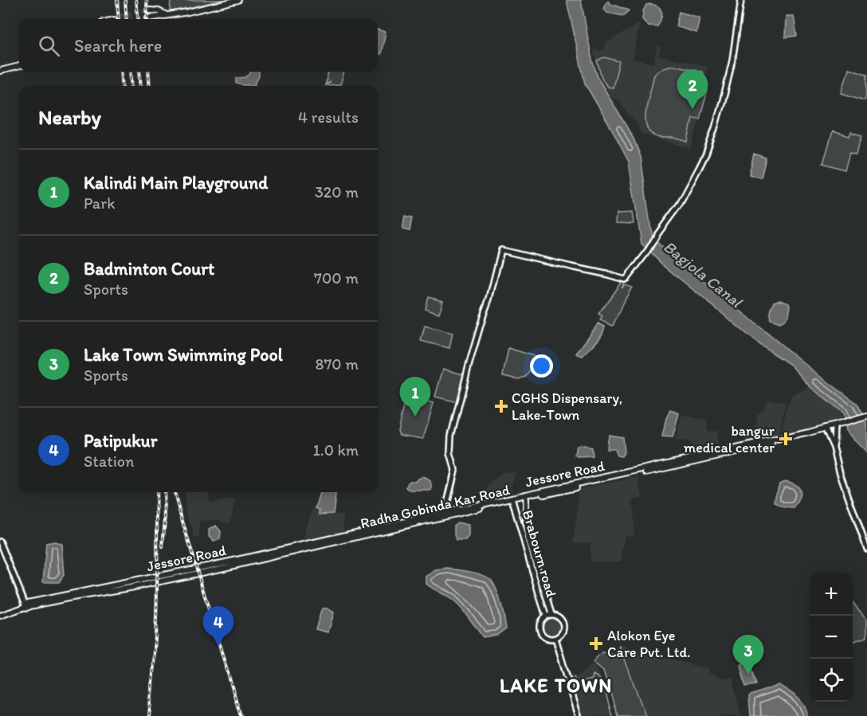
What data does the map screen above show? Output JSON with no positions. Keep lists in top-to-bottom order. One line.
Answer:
{"streets":{"main road":["Jessore Road","Radha Gobinda Kar Road"],"street":["Brabourn road"]},"crossings":[["Jessore Road","Radha Gobinda Kar Road"],["Jessore Road","Brabourn road"]],"districts":["LAKE TOWN"],"water":["Bagjola Canal"],"places":{"health":["CGHS Dispensary, Lake-Town","bangur medical center","Alokon Eye Care Pvt. Ltd."]},"page":{"search":"Search here","pins":["2","1","4","3"],"heading":["Nearby","4 results"],"list":[{"mark":"1","name":"Kalindi Main Playground","note":"Park","value":"320 m"},{"mark":"2","name":"Badminton Court","note":"Sports","value":"700 m"},{"mark":"3","name":"Lake Town Swimming Pool","note":"Sports","value":"870 m"},{"mark":"4","name":"Patipukur","note":"Station","value":"1.0 km"}],"map_buttons":["+","−"]}}
